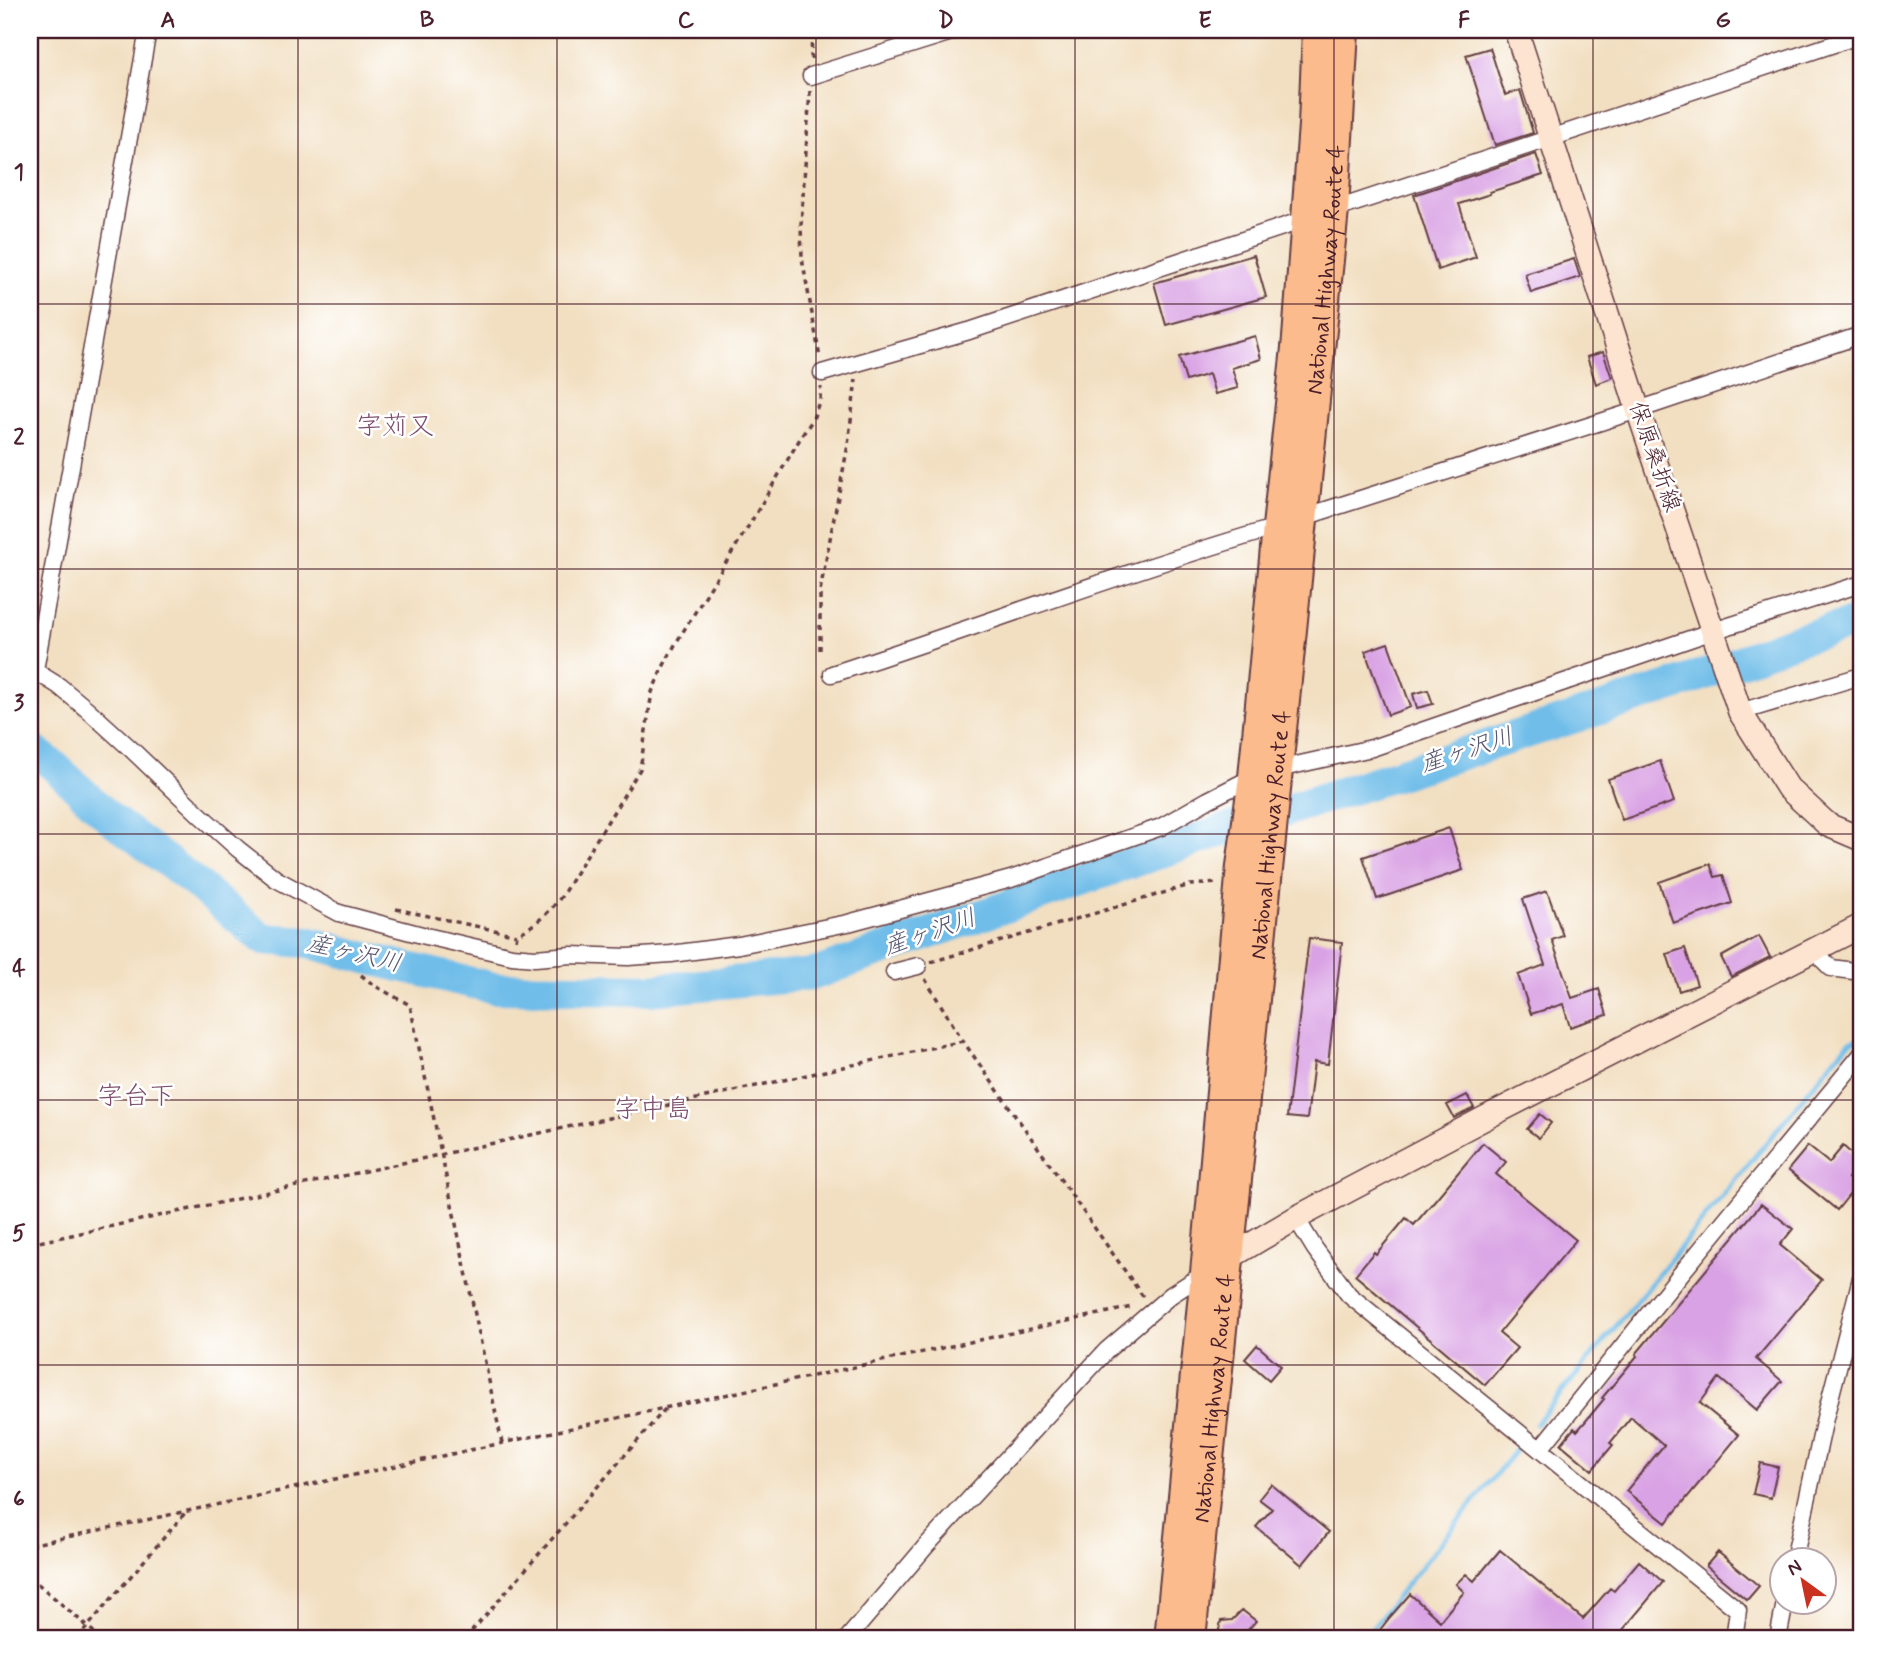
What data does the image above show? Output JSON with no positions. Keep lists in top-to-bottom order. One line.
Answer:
{"streets":{"highway":["National Highway Route 4"],"main road":["保原桑折線"]},"districts":["字苅又","字台下","字中島"],"water":["産ヶ沢川"],"north":"top left","grid":{"columns":["A","B","C","D","E","F","G"],"rows":["1","2","3","4","5","6"]}}
